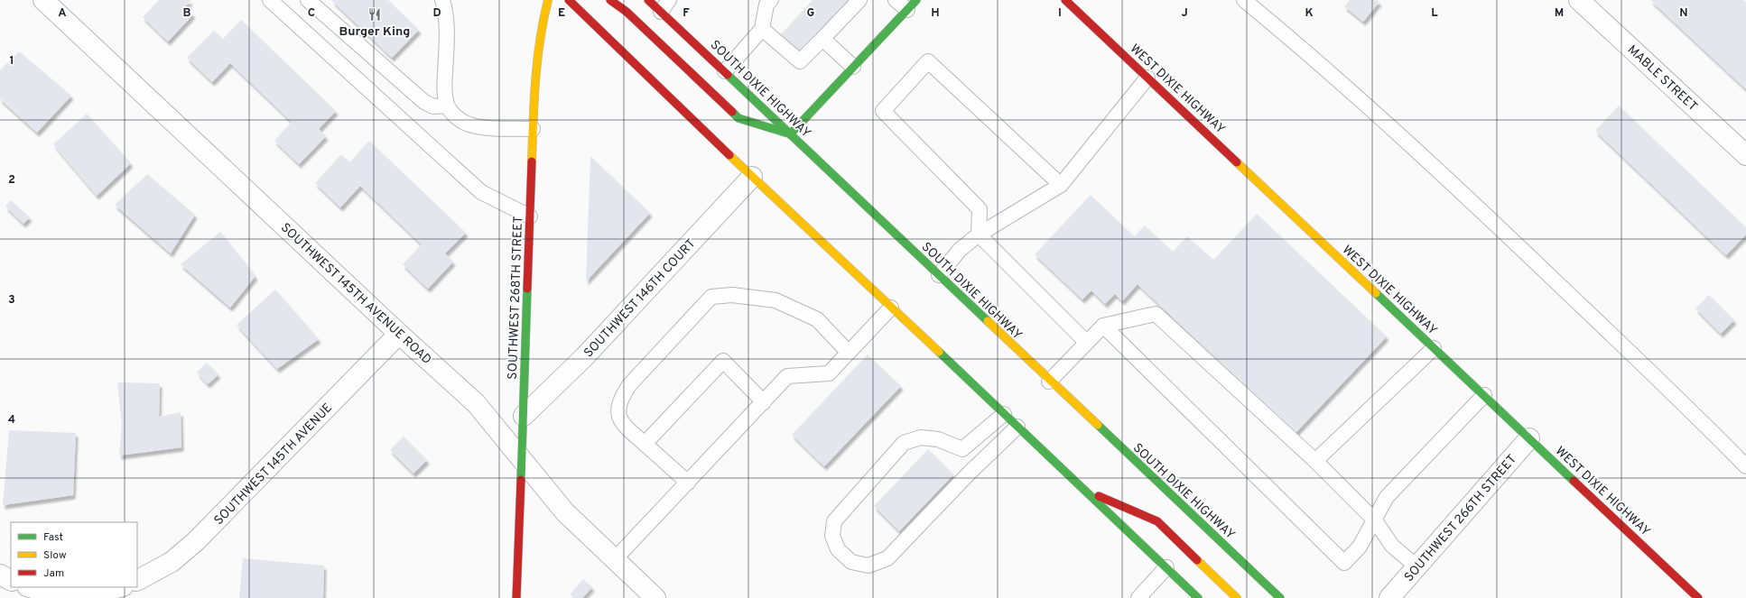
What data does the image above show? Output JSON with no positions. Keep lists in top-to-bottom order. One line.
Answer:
{"streets":{"main road":["SOUTH DIXIE HIGHWAY","WEST DIXIE HIGHWAY","SOUTHWEST 268TH STREET"],"street":["MABLE STREET","SOUTHWEST 145TH AVENUE ROAD","SOUTHWEST 146TH COURT","SOUTHWEST 145TH AVENUE","SOUTHWEST 266TH STREET"]},"crossings":[["WEST DIXIE HIGHWAY","SOUTHWEST 266TH STREET"],["SOUTHWEST 145TH AVENUE ROAD","SOUTHWEST 268TH STREET"],["SOUTHWEST 145TH AVENUE ROAD","SOUTHWEST 145TH AVENUE"],["SOUTHWEST 268TH STREET","SOUTHWEST 146TH COURT"]],"places":{"restaurant":["Burger King"]},"legend":["Fast","Slow","Jam"],"grid":{"columns":["A","B","C","D","E","F","G","H","I","J","K","L","M","N"],"rows":["1","2","3","4"]}}
